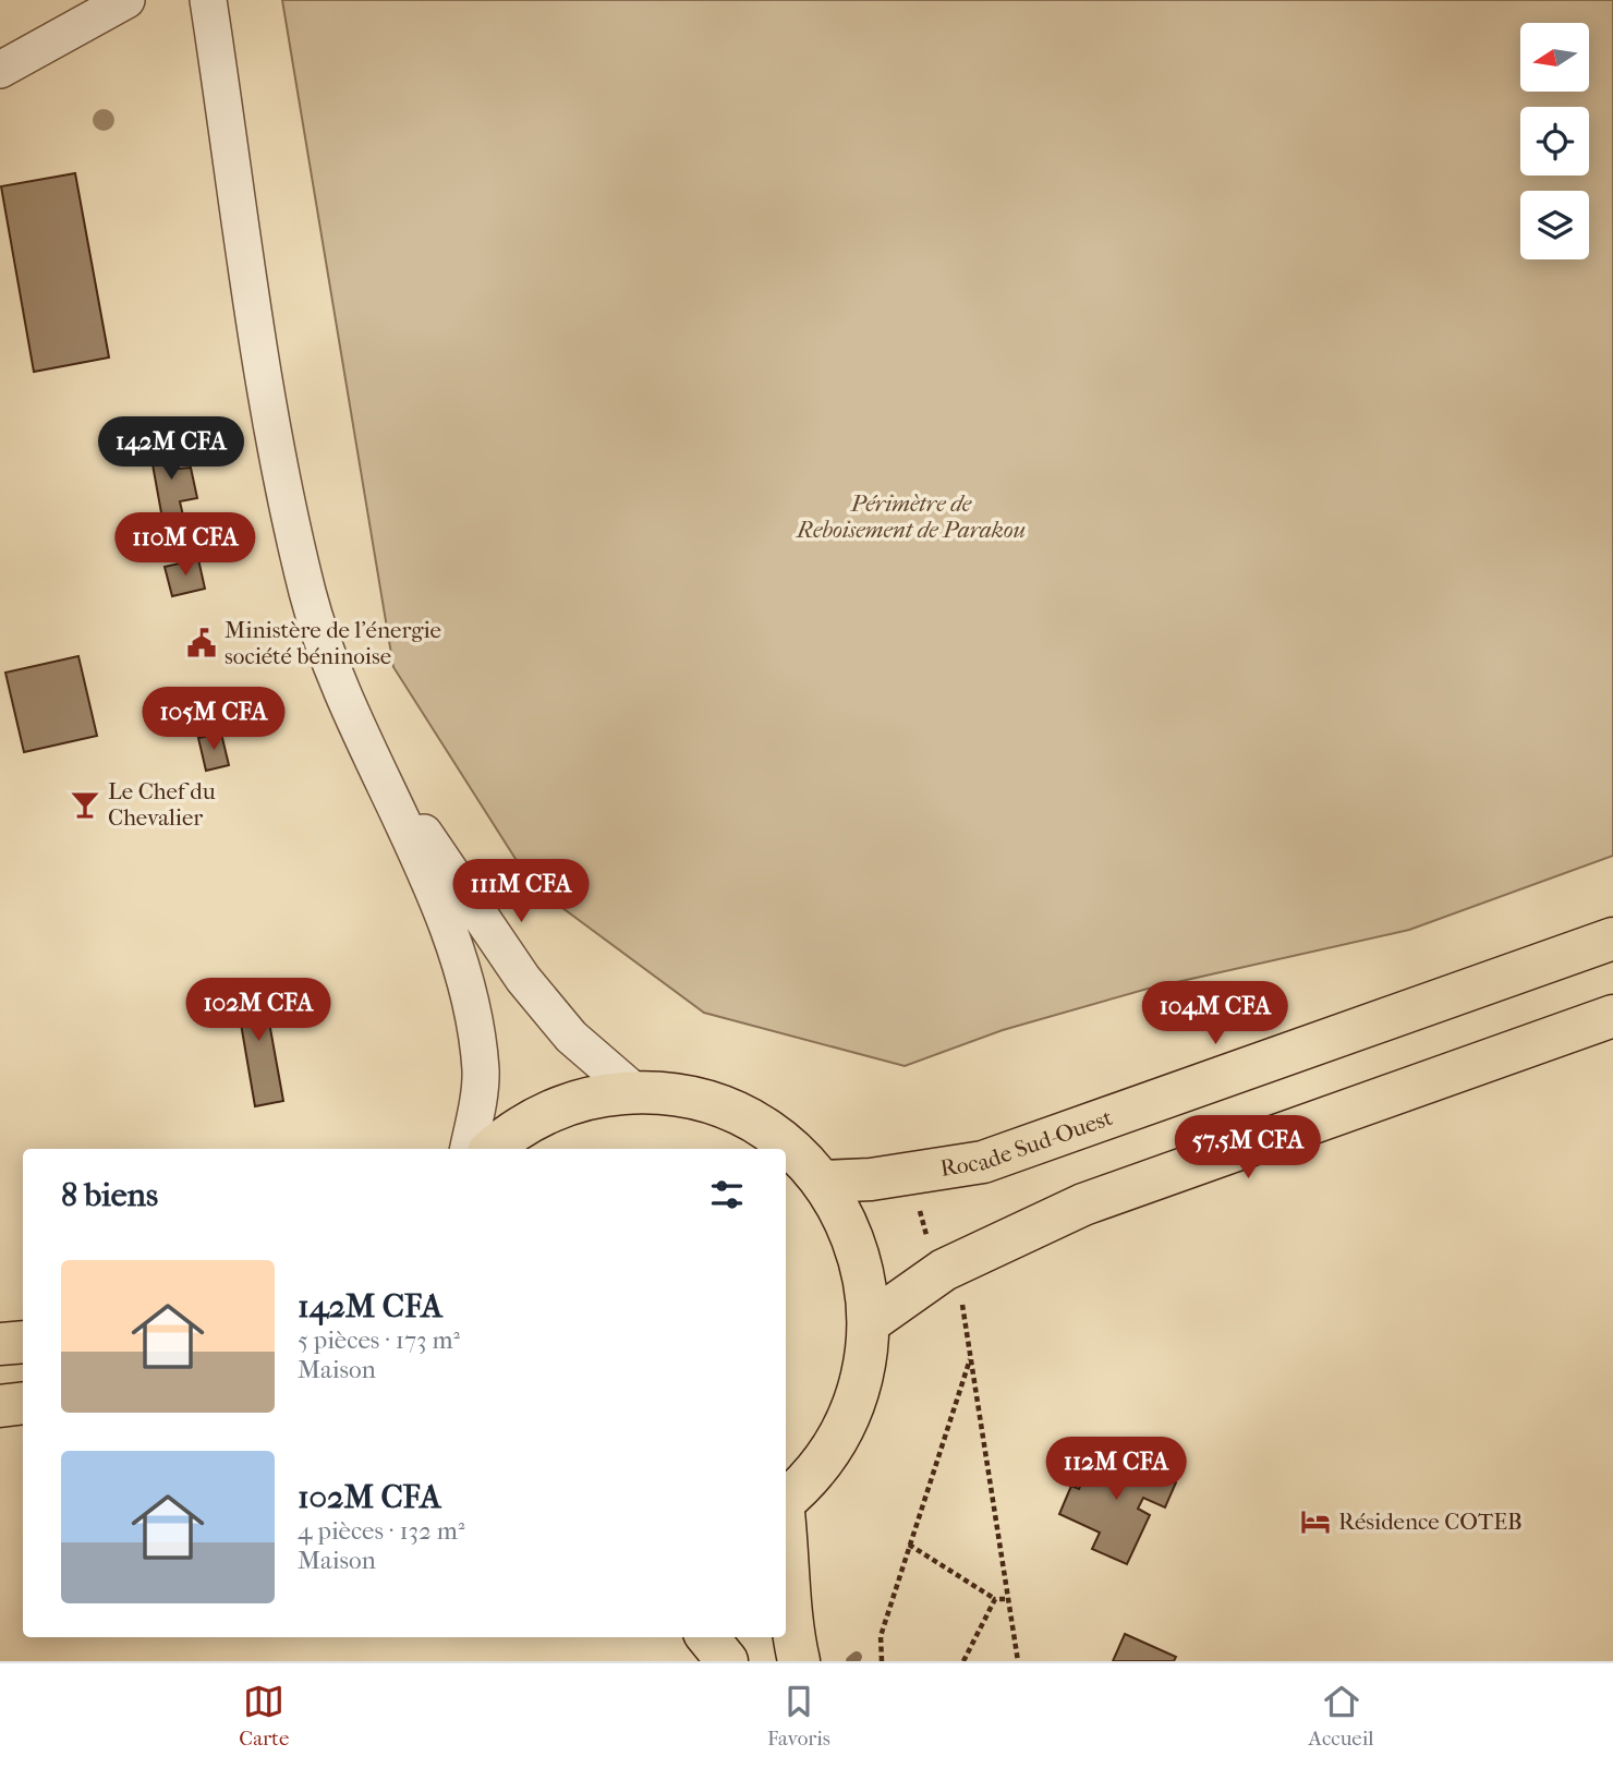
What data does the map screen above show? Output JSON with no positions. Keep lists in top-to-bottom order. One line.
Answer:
{"streets":{"main road":["Rocade Sud-Ouest"]},"parks":["Périmètre de Reboisement de Parakou"],"places":{"public building":["Ministère de l'énergie société béninoise"],"bar":["Le Chef du Chevalier"],"hotel":["Résidence COTEB"]},"north":"left","page":{"price":["142M CFA","110M CFA","105M CFA","111M CFA","102M CFA","104M CFA","57.5M CFA","112M CFA"],"heading":"8 biens","list":[{"name":"142M CFA","note":"5 pièces · 173 m² · Maison"},{"name":"102M CFA","note":"4 pièces · 132 m² · Maison"}],"tabs":["Carte","Favoris","Accueil"]}}
